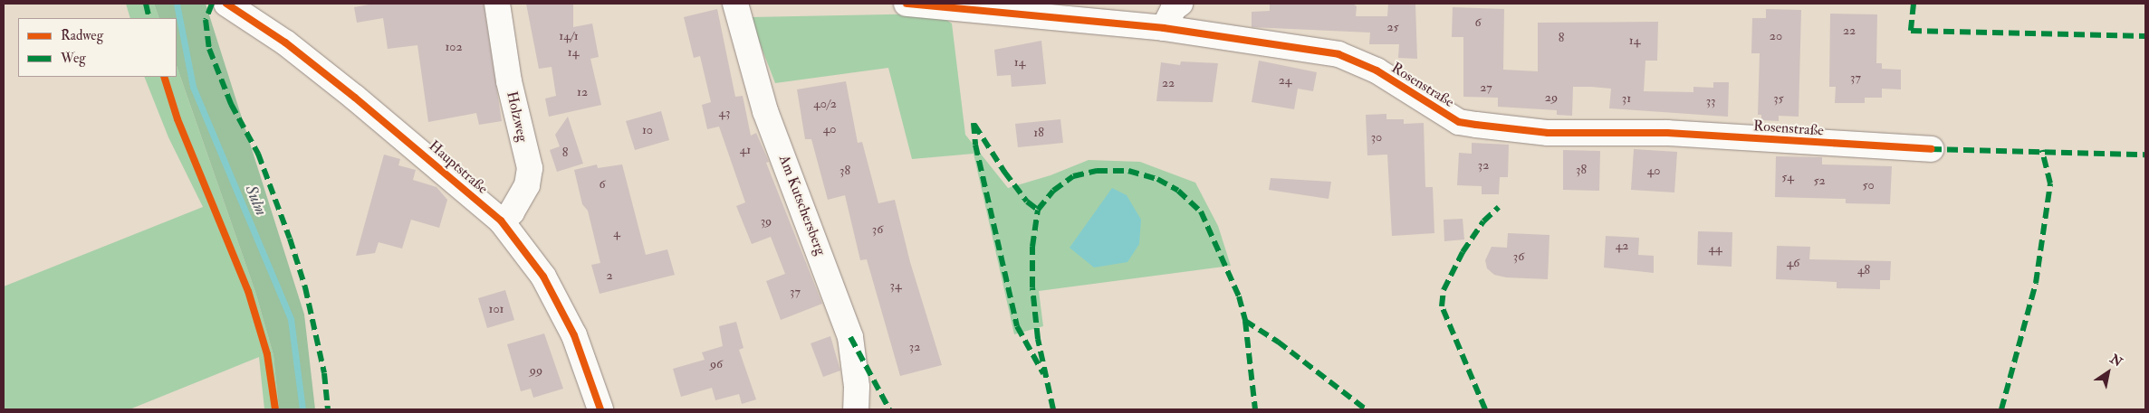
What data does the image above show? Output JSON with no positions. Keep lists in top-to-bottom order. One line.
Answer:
{"streets":{"street":["Rosenstraße","Holzweg","Hauptstraße","Am Kutschersberg"]},"crossings":[["Holzweg","Hauptstraße"]],"water":["Sulm"],"house_numbers":["6","25","22","14/1","20","8","14","102","14","14","37","24","22","27","12","29","31","35","33","40/2","43","40","10","18","30","41","8","32","38","38","40","54","52","6","50","39","36","4","42","44","36","46","48","2","34","37","101","32","96","99"],"legend":["Radweg","Weg"],"north":"top right"}
